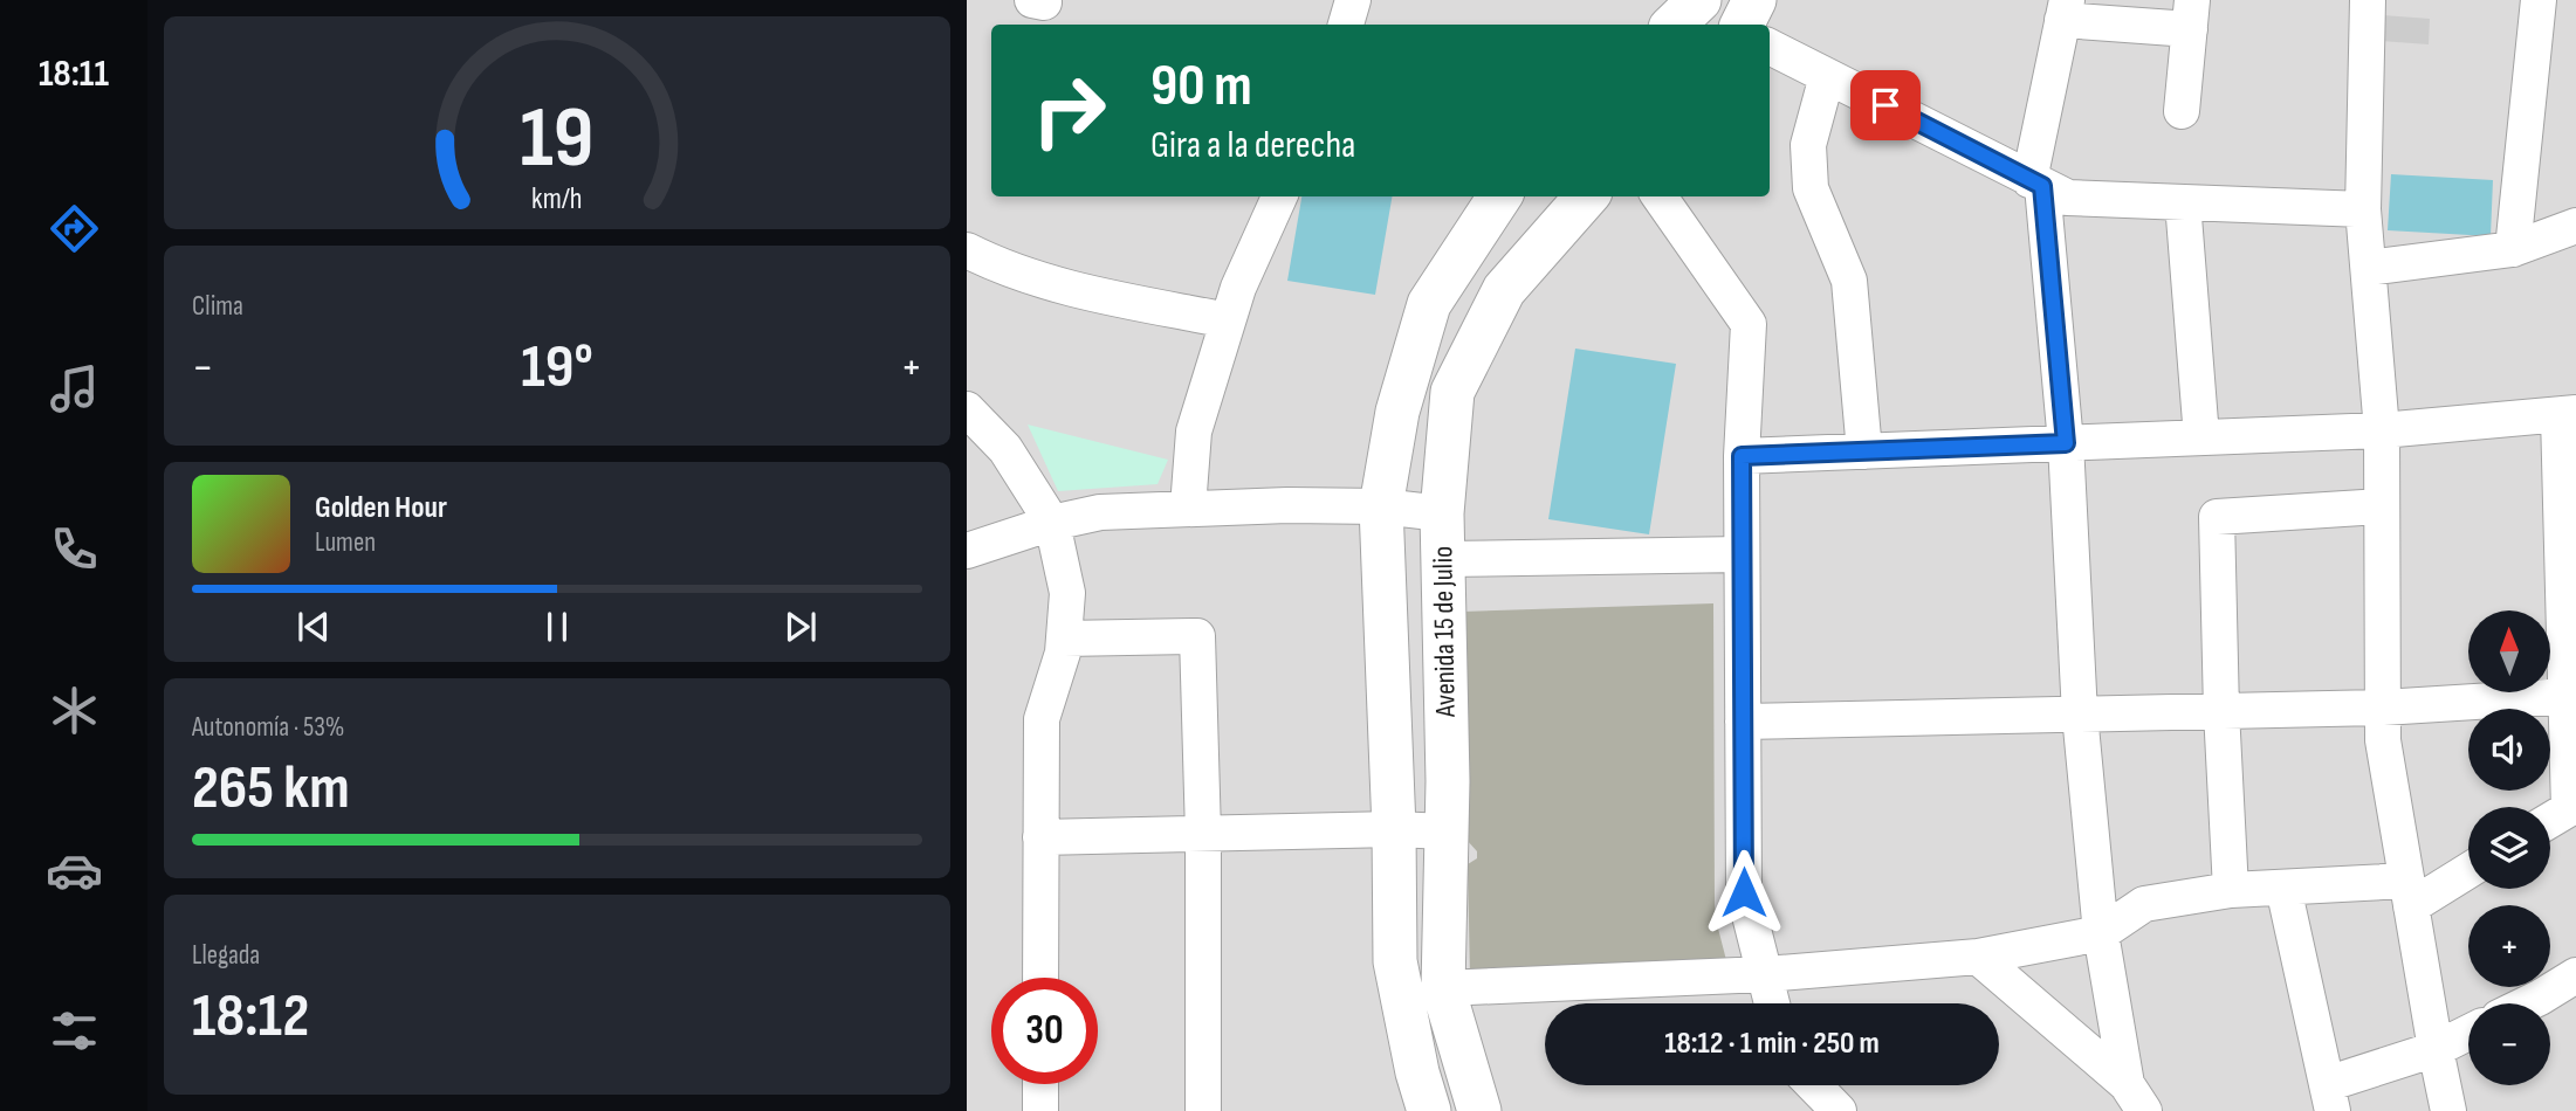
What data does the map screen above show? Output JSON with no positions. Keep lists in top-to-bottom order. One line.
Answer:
{"streets":{"street":["Avenida 15 de Julio"]},"north":"top","page":{"tabs":"18:11","turn":["90 m","Gira a la derecha"],"tile":["Clima",["Autonomía · 53%","265 km"],["Llegada","18:12"]],"heat":["−","19°","+"],"song":["Golden Hour","Lumen"],"map_buttons":["+","−"],"limit":"30","trip":"18:12 · 1 min · 250 m","gauge":["19","km/h"]}}
